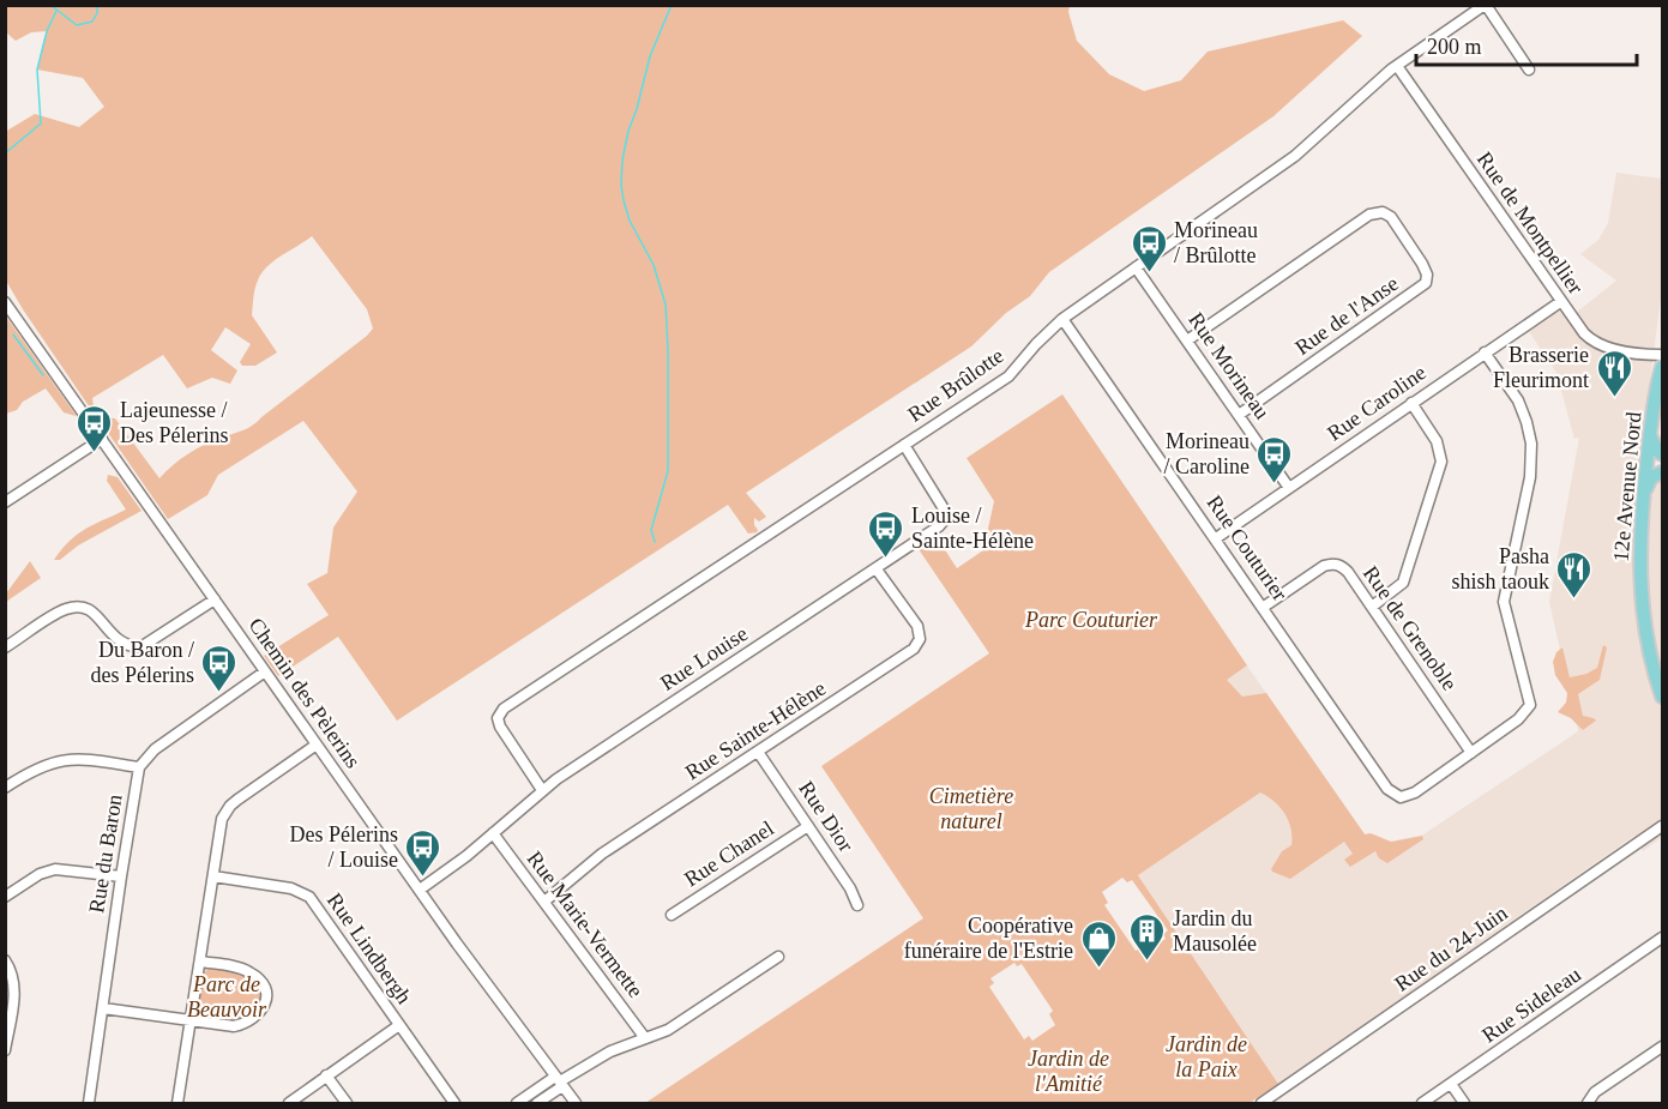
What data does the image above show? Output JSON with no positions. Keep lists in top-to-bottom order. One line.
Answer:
{"streets":{"main road":["12e Avenue Nord"],"street":["Rue de Montpellier","Rue de l'Anse","Rue Morineau","Rue Brûlotte","Rue Caroline","Rue Couturier","Rue de Grenoble","Rue Louise","Chemin des Pèlerins","Rue Sainte-Hélène","Rue Dior","Rue du Baron","Rue Chanel","Rue Marie-Vermette","Rue Lindbergh","Rue du 24-Juin","Rue Sideleau"]},"crossings":[["Rue de Montpellier","Rue Brûlotte"],["Rue de Montpellier","Rue Caroline"],["Rue de l'Anse","Rue Morineau"],["Rue Morineau","Rue Brûlotte"],["Rue Morineau","Rue Caroline"],["Rue Brûlotte","Rue Couturier"],["Rue Brûlotte","Rue Louise"],["Rue Caroline","Rue Couturier"],["Rue Couturier","Rue de Grenoble"],["Rue Louise","Chemin des Pèlerins"],["Rue Louise","Rue Sainte-Hélène"],["Rue Louise","Rue Marie-Vermette"],["Chemin des Pèlerins","Rue du Baron"],["Rue Sainte-Hélène","Rue Dior"],["Rue Sainte-Hélène","Rue Marie-Vermette"],["Rue Dior","Rue Chanel"]],"parks":["Parc Couturier","Cimetière naturel","Parc de Beauvoir","Jardin de la Paix","Jardin de l'Amitié"],"places":{"bus stop":["Morineau / Brûlotte","Lajeunesse / Des Pélerins","Morineau / Caroline","Louise / Sainte-Hélène","Du Baron / des Pélerins","Des Pélerins / Louise"],"restaurant":["Brasserie Fleurimont","Pasha shish taouk"],"building":["Jardin du Mausolée"],"shop":["Coopérative funéraire de l'Estrie"]},"scale_bar":"200 m"}
